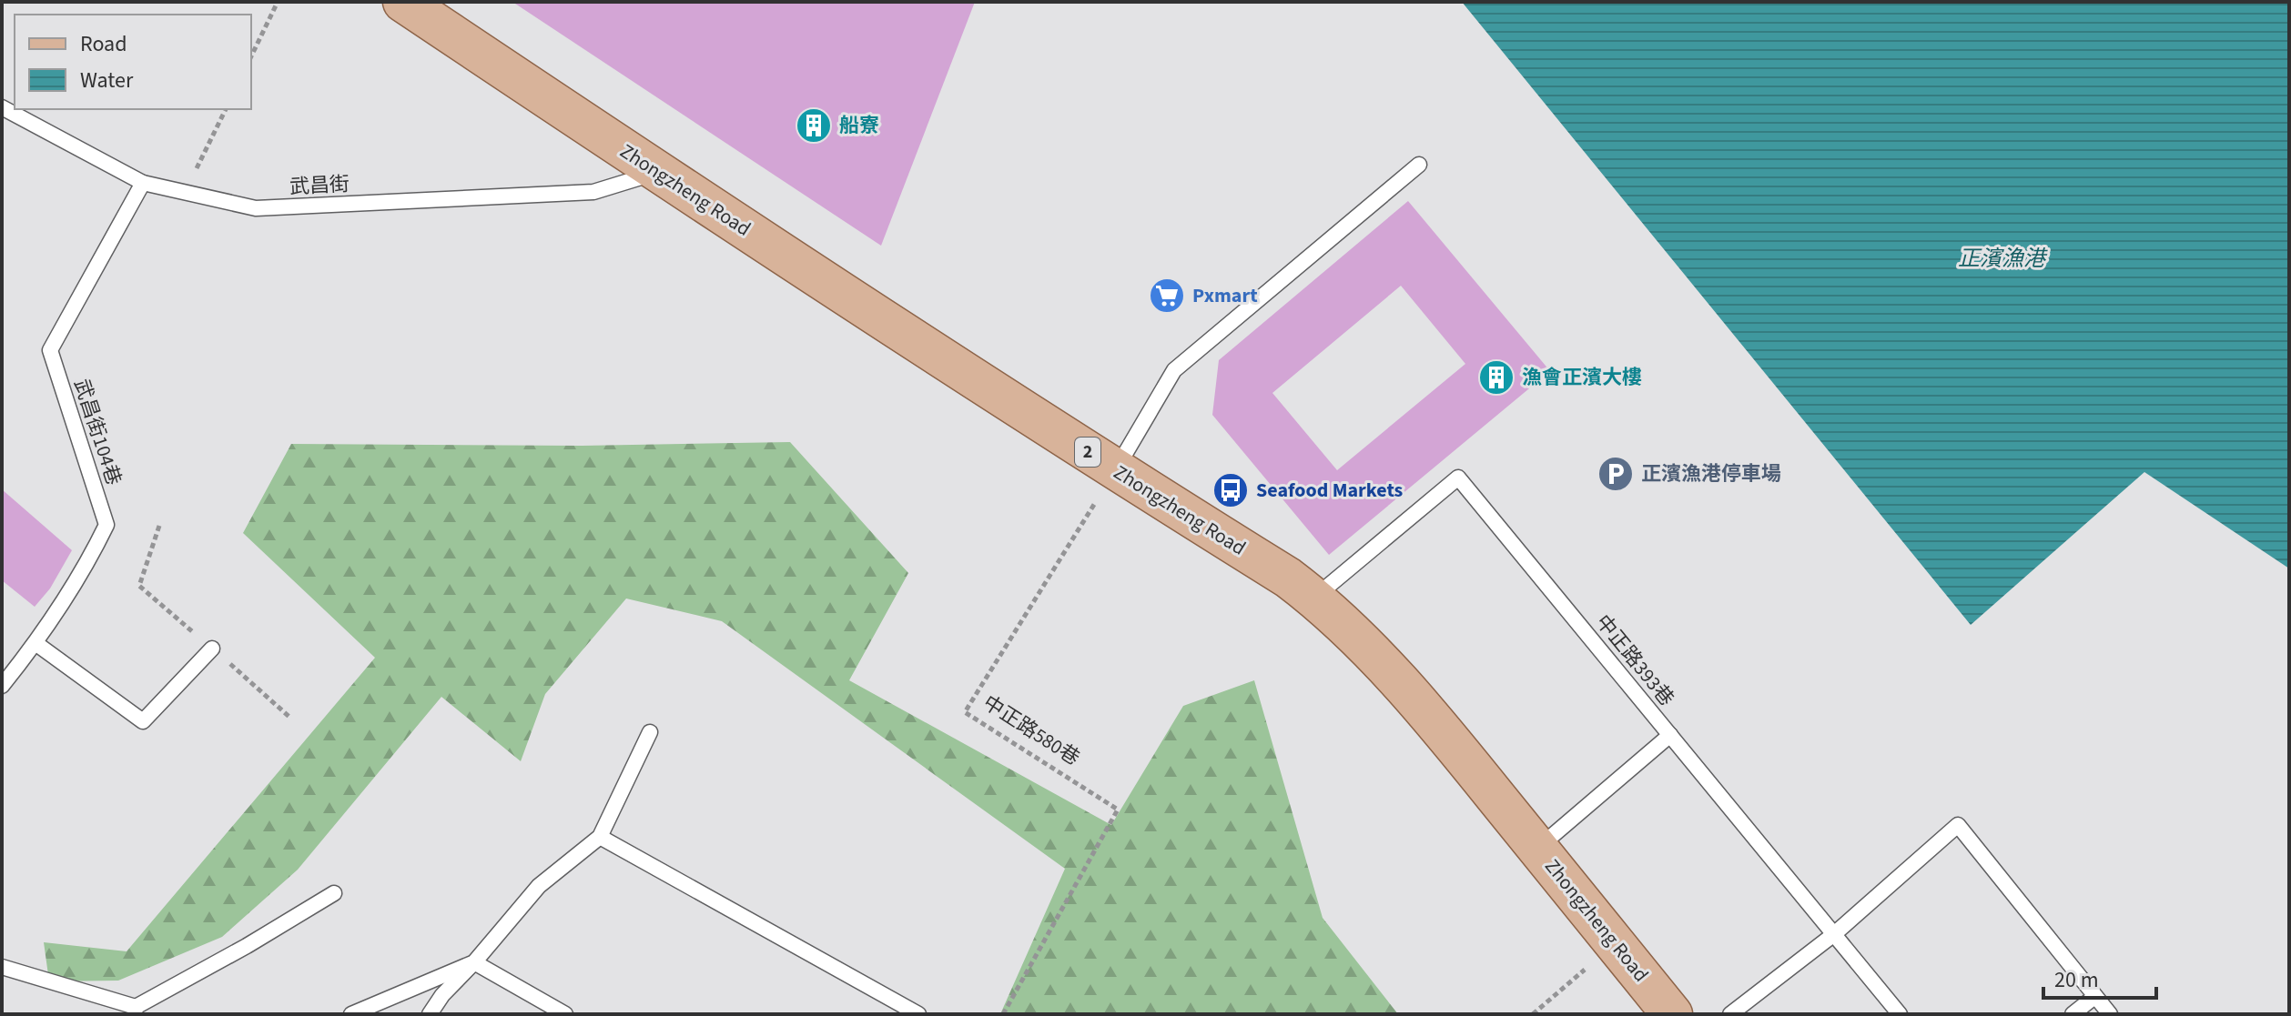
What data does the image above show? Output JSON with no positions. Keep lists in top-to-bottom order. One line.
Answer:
{"streets":{"main road":["Zhongzheng Road","2"],"lane":["武昌街","武昌街104巷","中正路393巷"],"path":["中正路580巷"]},"crossings":[["武昌街","Zhongzheng Road"],["武昌街","武昌街104巷"],["Zhongzheng Road","中正路393巷"],["Zhongzheng Road","中正路580巷"]],"water":["正濱漁港"],"places":{"building":["船寮","漁會正濱大樓"],"supermarket":["Pxmart"],"parking":["正濱漁港停車場"],"bus stop":["Seafood Markets"]},"legend":["Road","Water"],"scale_bar":"20 m"}
